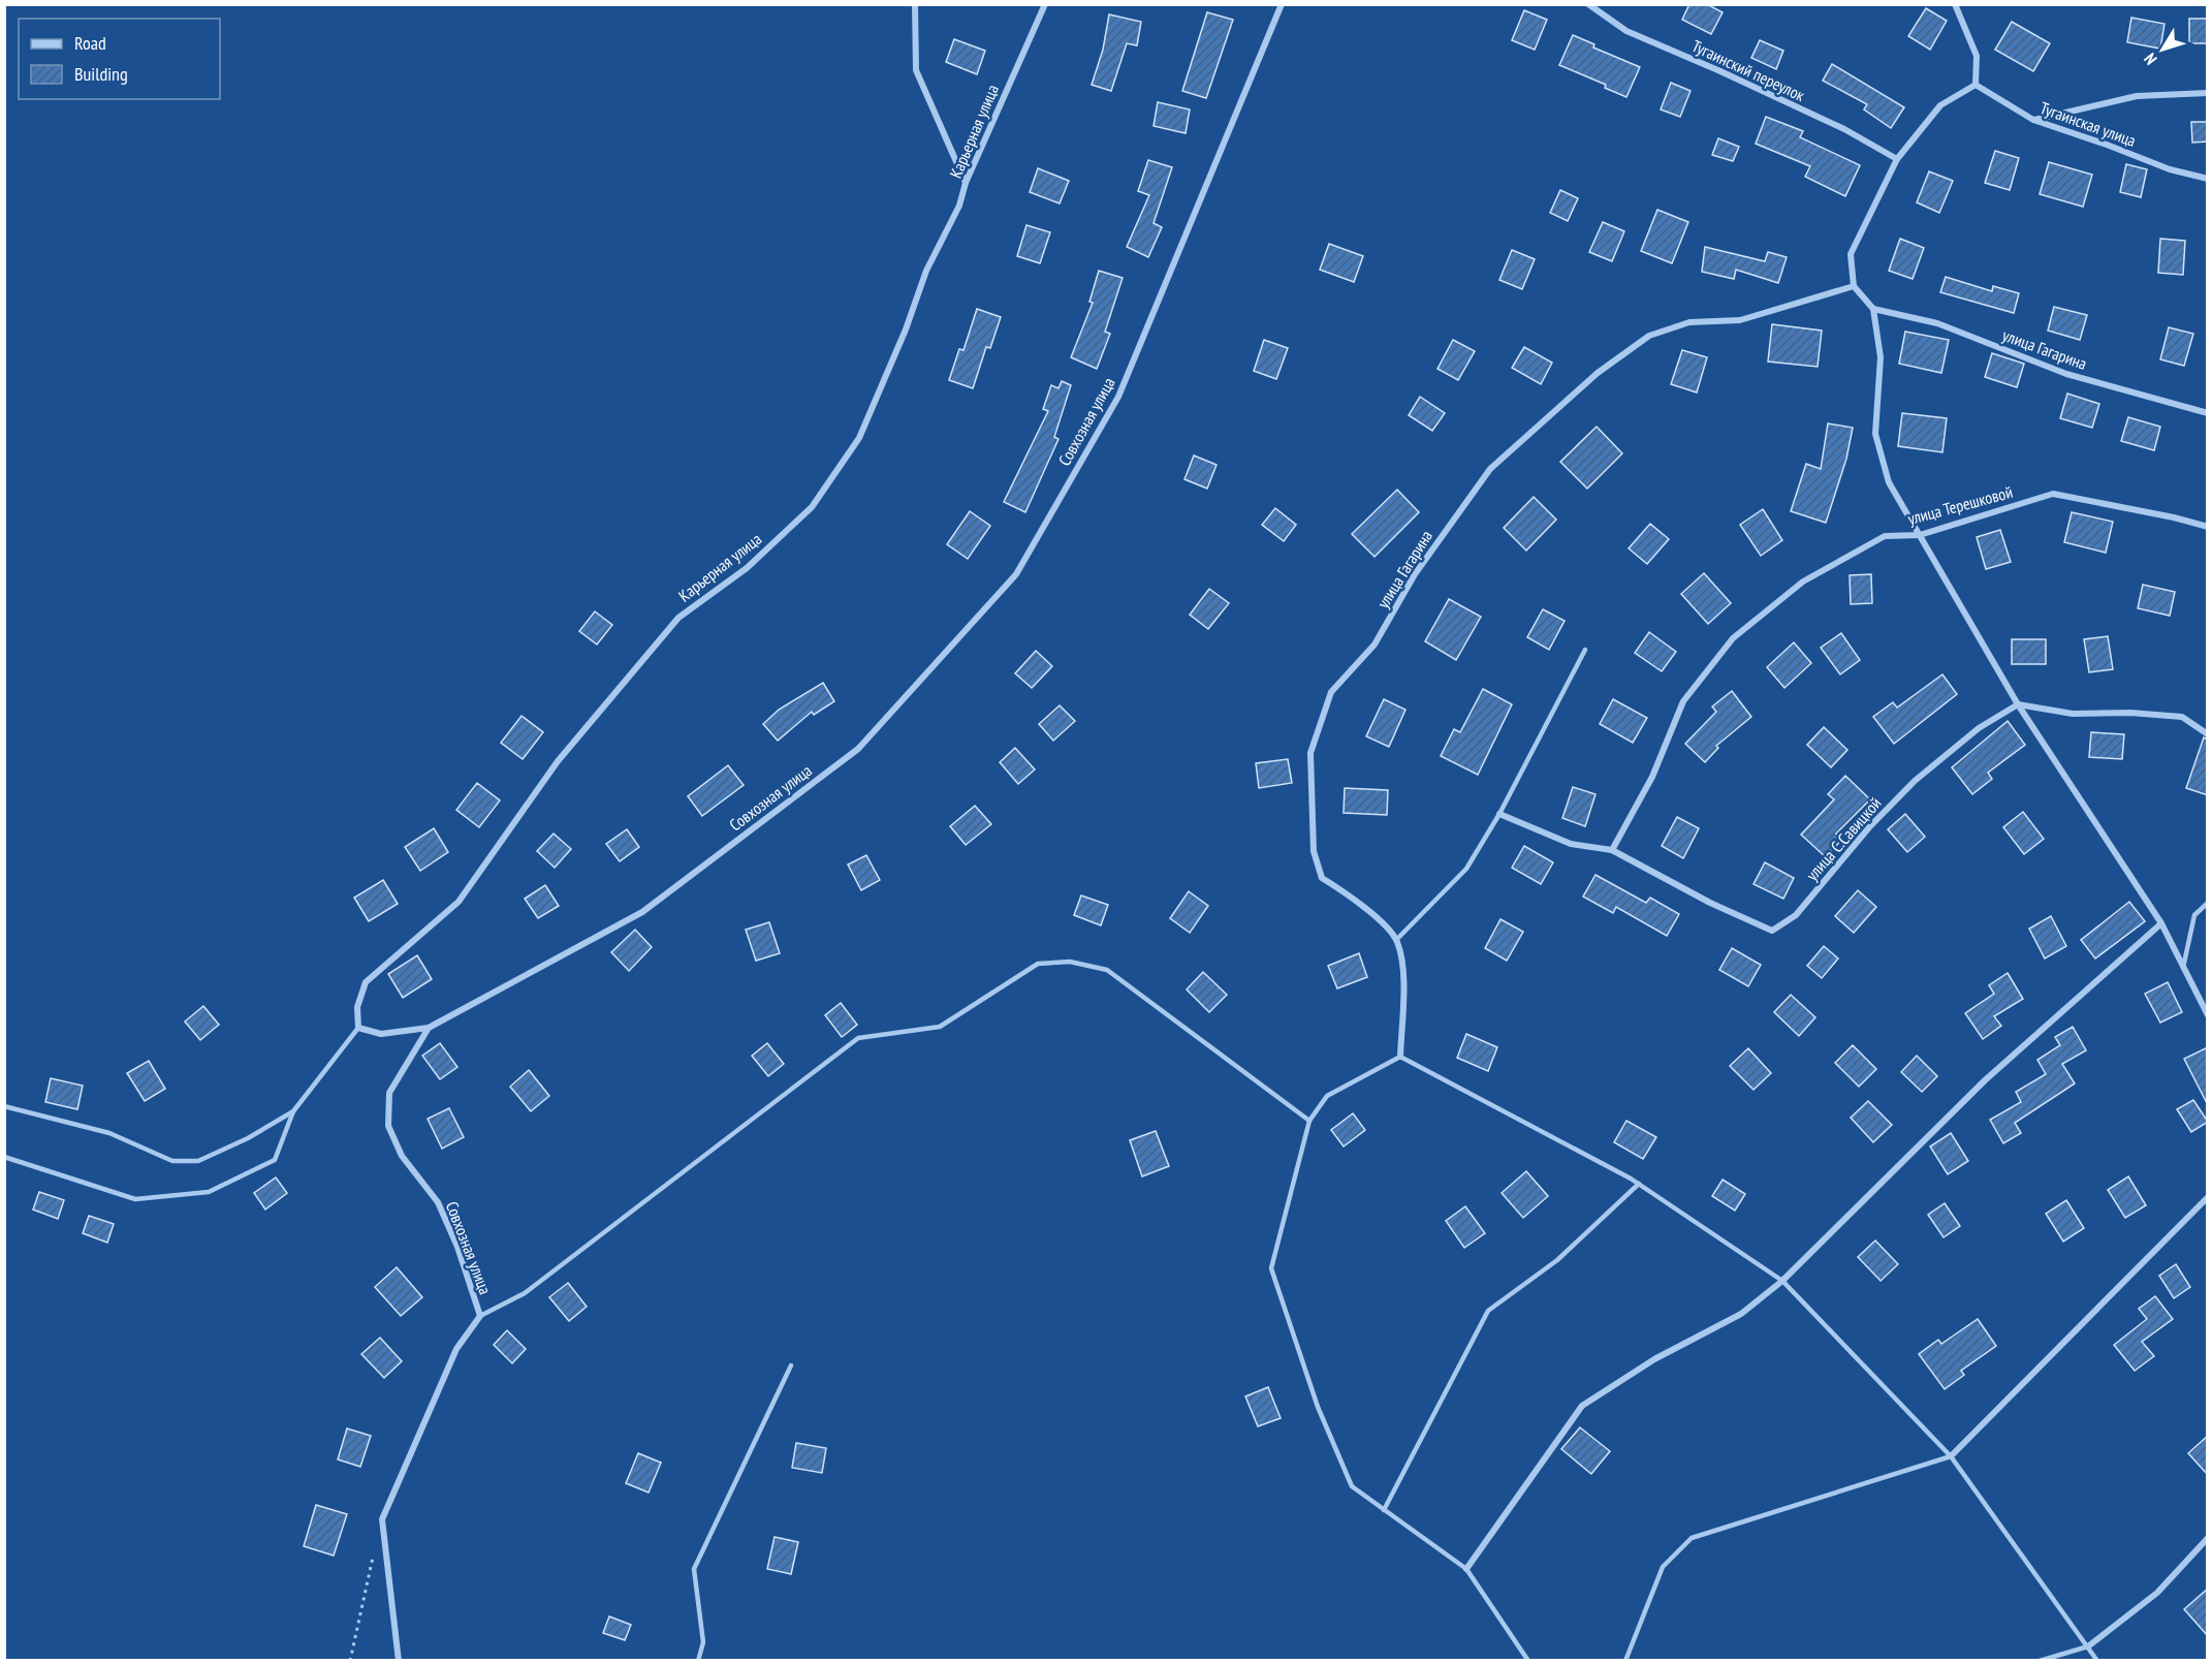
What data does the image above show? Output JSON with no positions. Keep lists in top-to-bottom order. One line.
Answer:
{"streets":{"street":["Тугаинский переулок","Тугаинская улица","Карьерная улица","улица Гагарина","Совхозная улица","улица Терешковой","улица С.Савицкой"]},"crossings":[["улица Терешковой","улица С.Савицкой"]],"legend":["Road","Building"],"north":"bottom left"}
